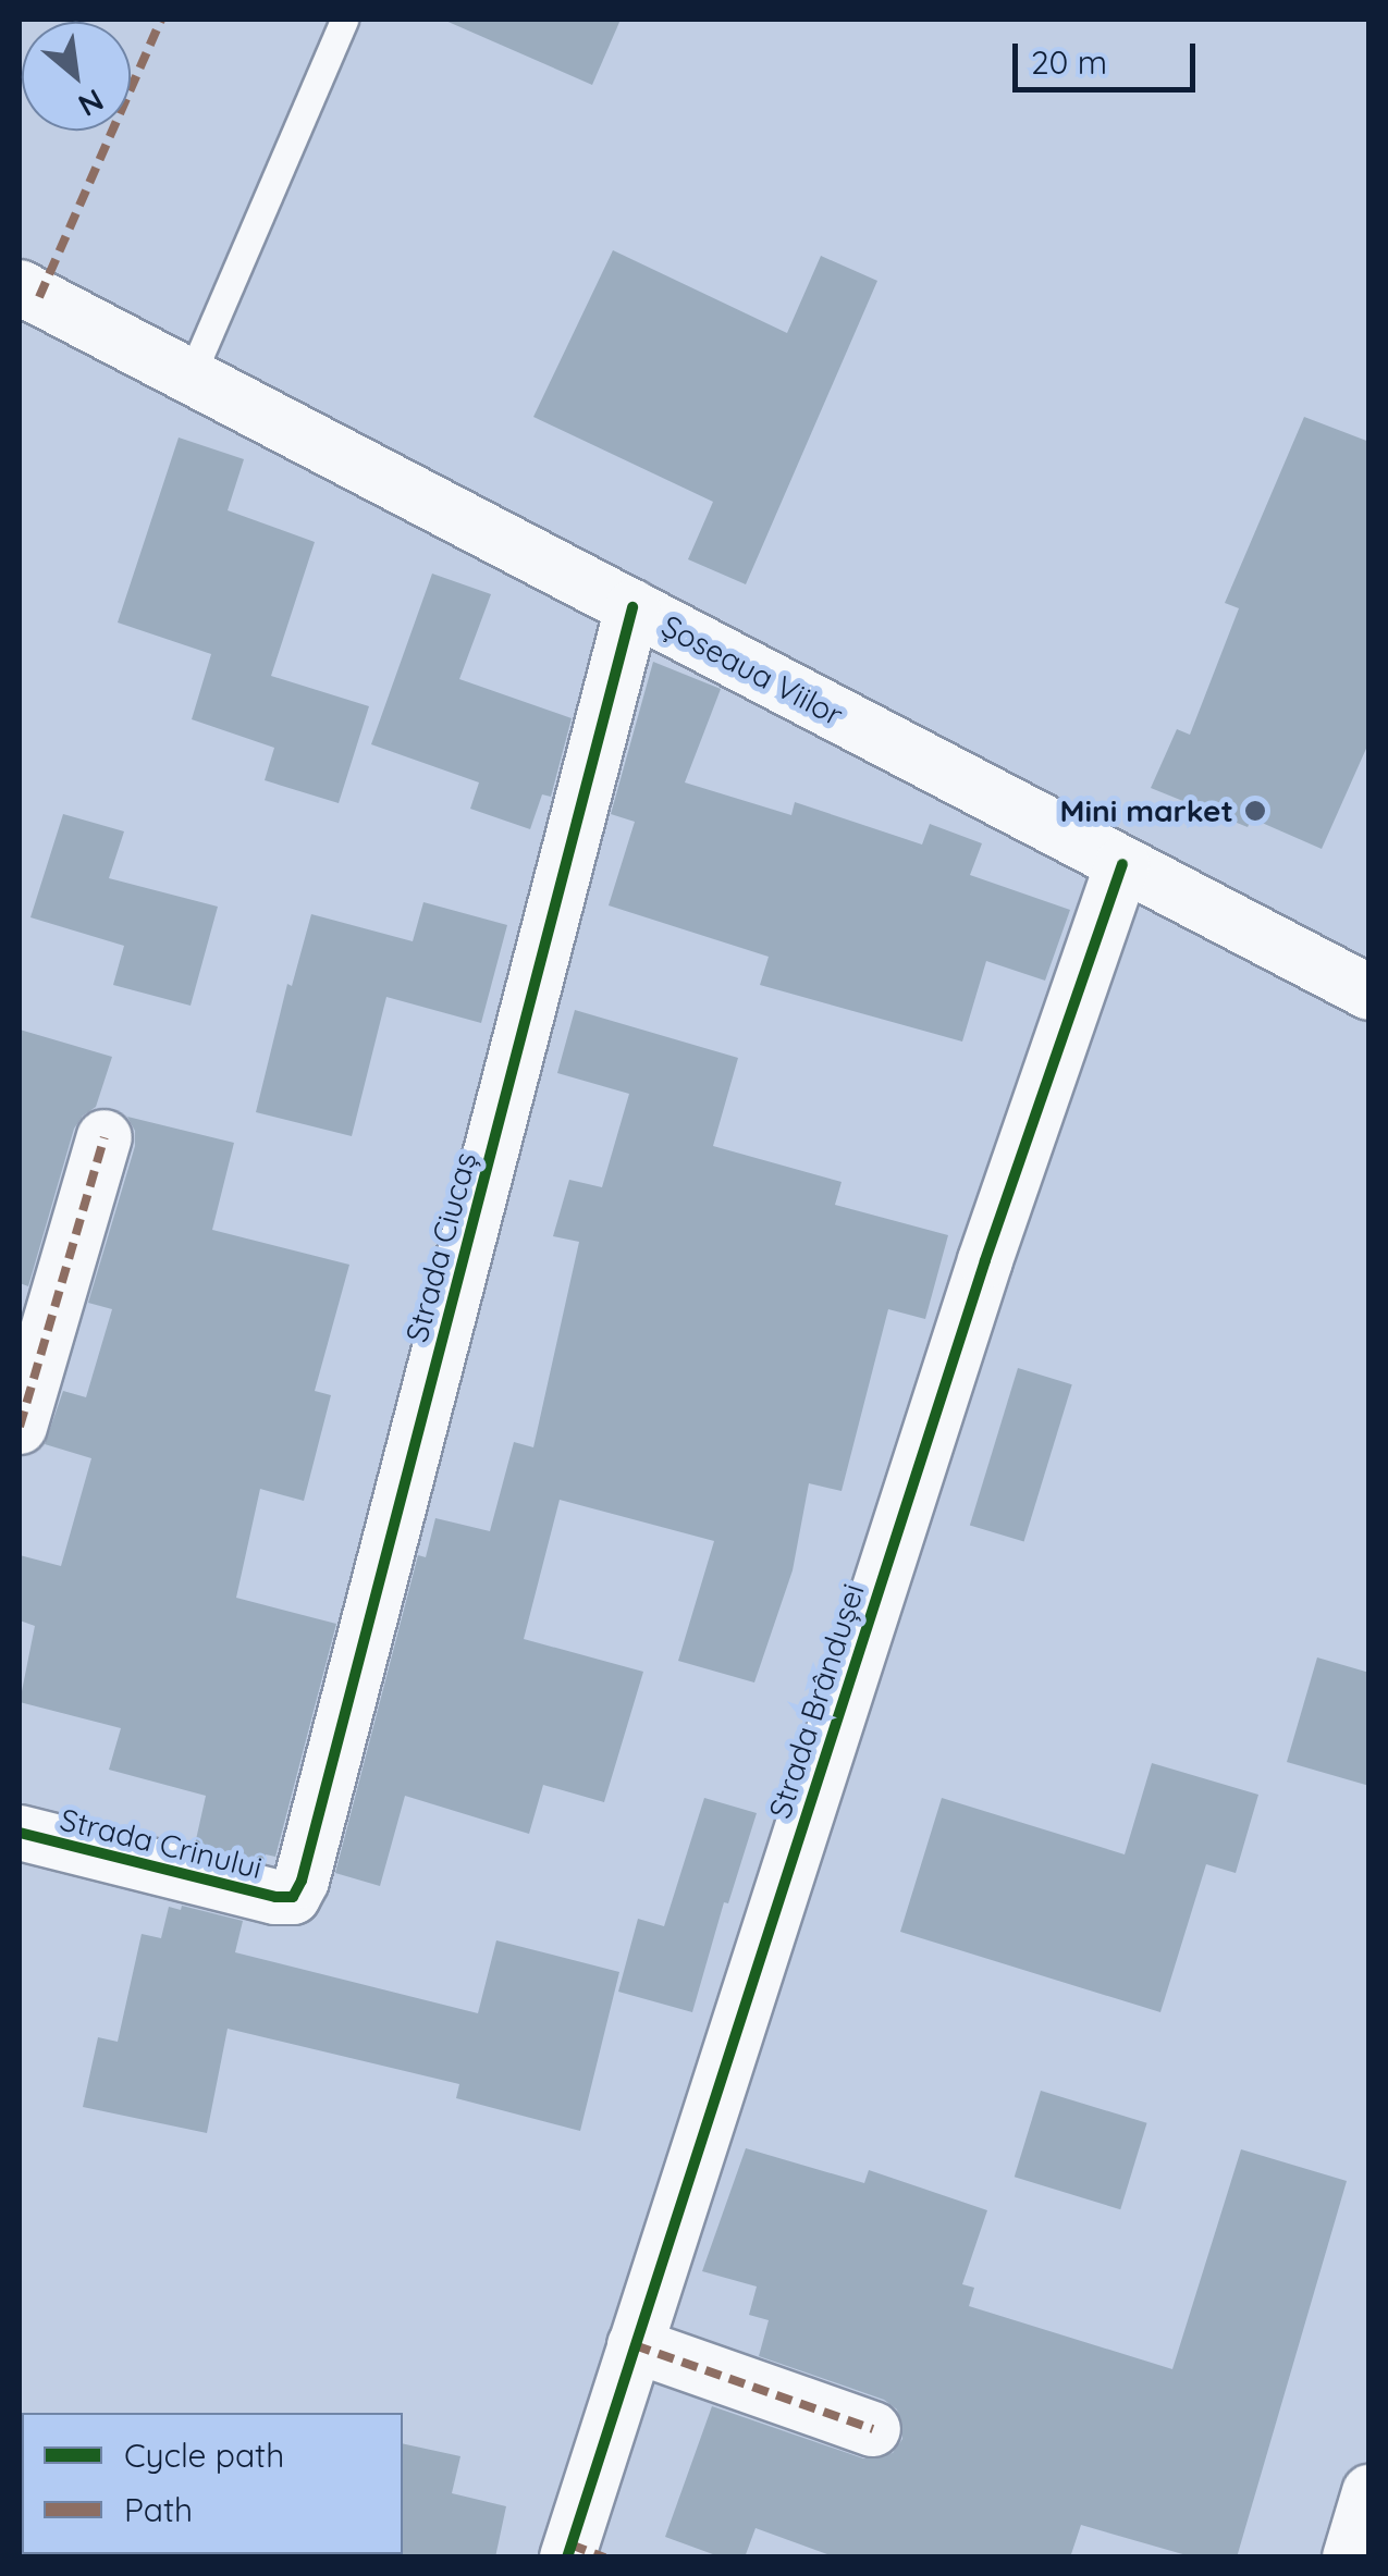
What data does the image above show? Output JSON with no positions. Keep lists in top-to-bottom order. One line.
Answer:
{"streets":{"street":["Șoseaua Viilor","Strada Ciucaș","Strada Brândușei","Strada Crinului"]},"crossings":[["Șoseaua Viilor","Strada Ciucaș"],["Șoseaua Viilor","Strada Brândușei"],["Strada Ciucaș","Strada Crinului"]],"places":["Mini market"],"legend":["Cycle path","Path"],"scale_bar":"20 m","north":"bottom right"}
